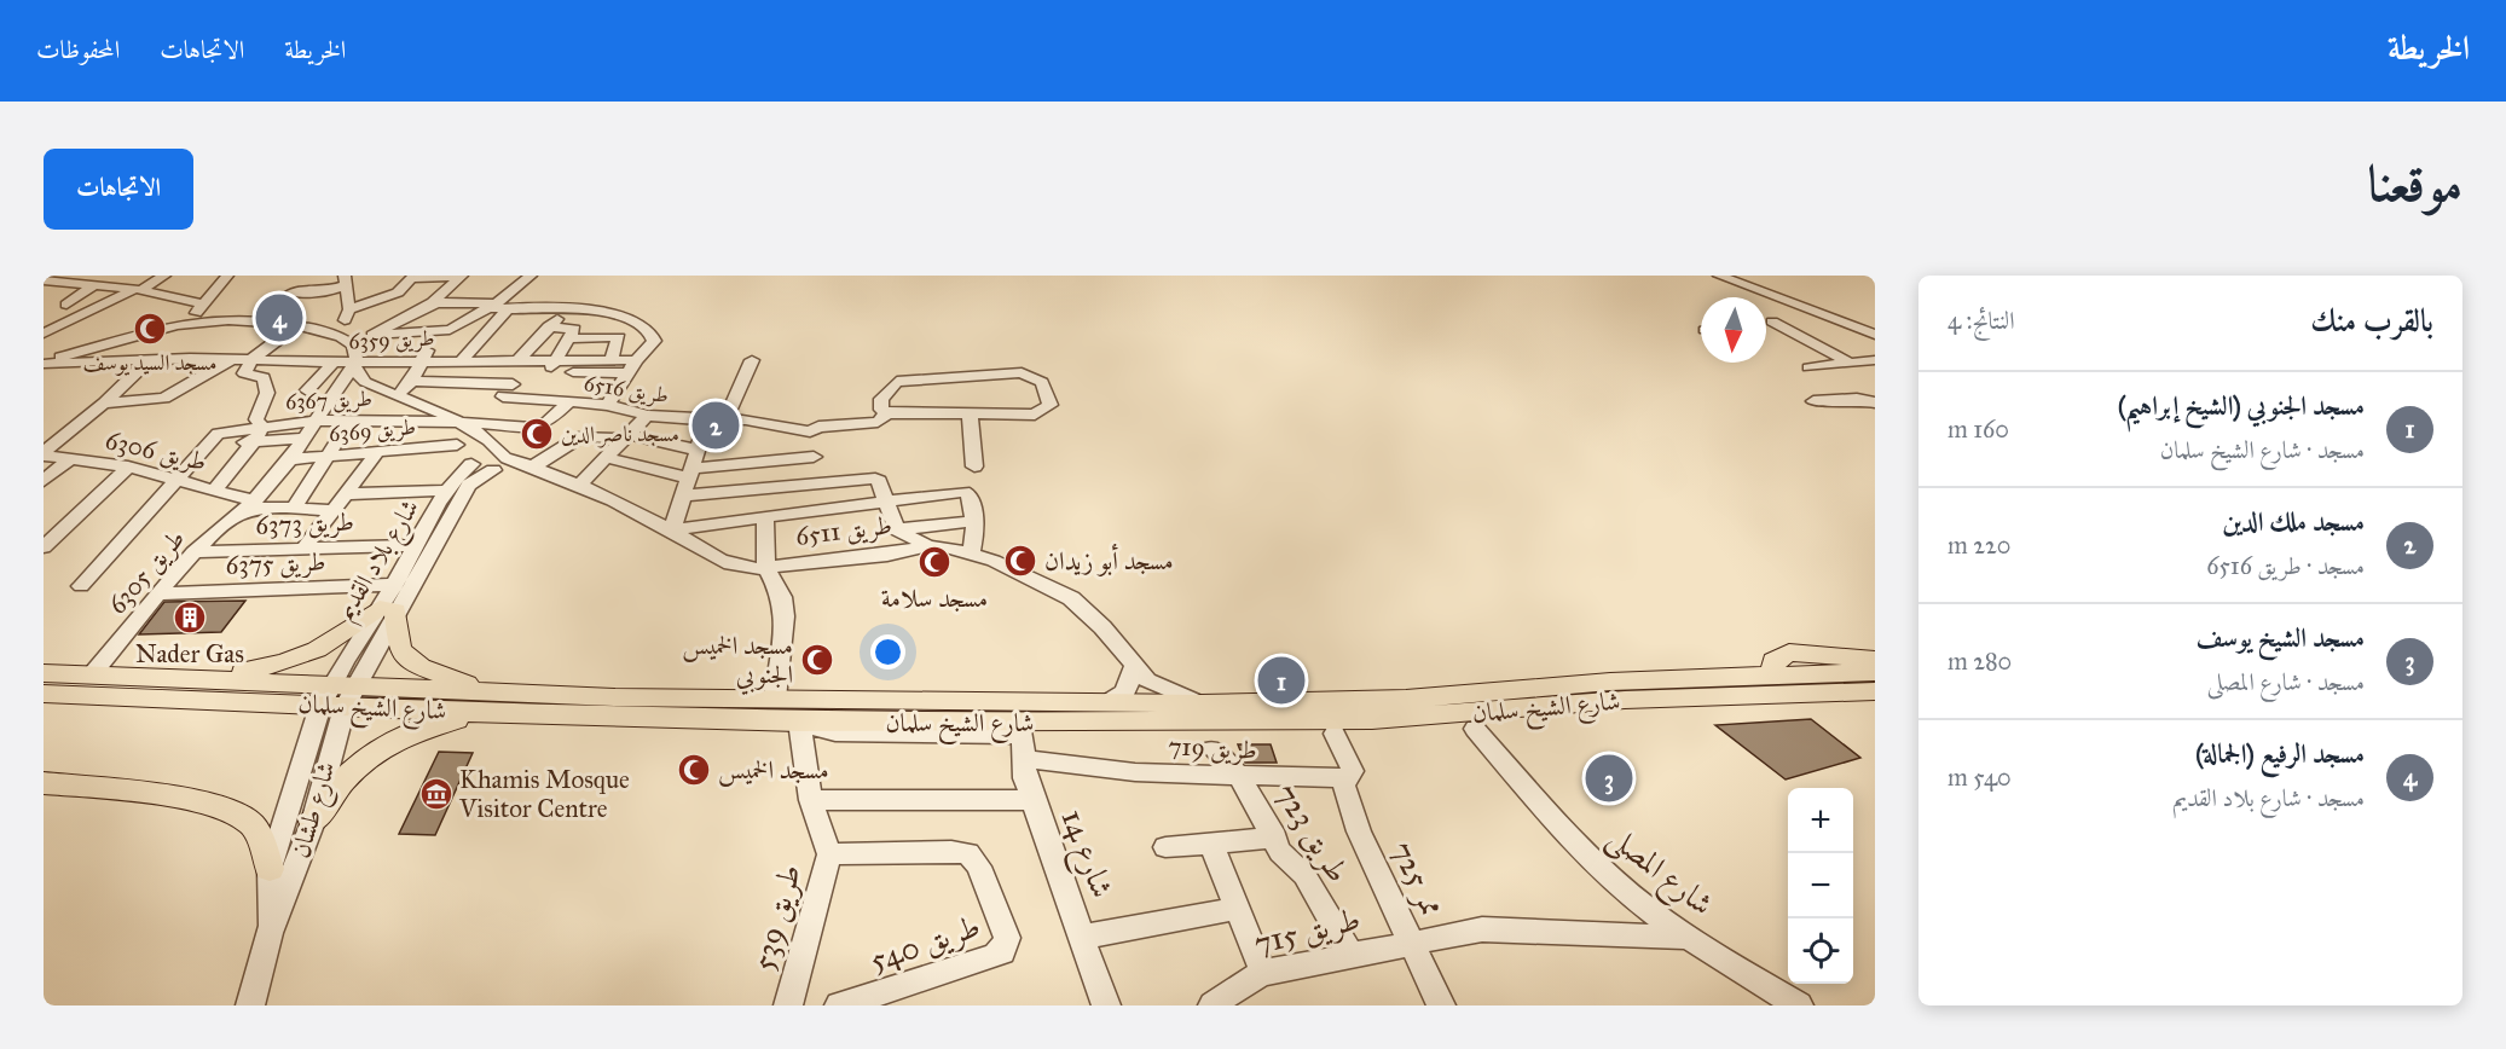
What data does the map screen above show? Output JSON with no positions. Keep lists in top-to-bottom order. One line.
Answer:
{"streets":{"main road":["شارع الشيخ سلمان"],"street":["طريق 6359","طريق 6516","طريق 6367","طريق 6369","طريق 6306","طريق 6373","طريق 6511","شارع بلاد القديم","طريق 6375","طريق 6305","طريق 719","شارع طشان","طريق 723","شارع 14","شارع المصلى","ممر 725","طريق 539","طريق 715","طريق 540"]},"crossings":[["طريق 6359","طريق 6305"],["طريق 6516","طريق 6367"],["طريق 6367","طريق 6305"],["طريق 6369","طريق 6305"],["طريق 6306","طريق 6305"],["طريق 6373","شارع بلاد القديم"],["طريق 6373","طريق 6305"],["طريق 6511","شارع الشيخ سلمان"],["شارع بلاد القديم","طريق 6375"],["شارع بلاد القديم","شارع الشيخ سلمان"],["شارع بلاد القديم","شارع طشان"],["طريق 6375","طريق 6305"],["طريق 6305","شارع الشيخ سلمان"],["شارع الشيخ سلمان","طريق 719"],["شارع الشيخ سلمان","شارع طشان"],["شارع الشيخ سلمان","شارع 14"],["شارع الشيخ سلمان","طريق 539"],["طريق 719","طريق 723"],["طريق 719","شارع 14"],["طريق 719","ممر 725"],["طريق 723","طريق 715"],["شارع المصلى","طريق 715"],["ممر 725","طريق 715"],["طريق 539","طريق 540"]],"places":{"mosque":["مسجد السيد يوسف","مسجد ناصر الدين","مسجد أبو زيدان","مسجد سلامة","مسجد الخميس الجنوبي","مسجد الخميس"],"building":["Nader Gas"],"museum":["Khamis Mosque Visitor Centre"]},"north":"bottom","page":{"header":"الخريطة","nav":["الخريطة","الاتجاهات","المحفوظات"],"title":"موقعنا","buttons":"الاتجاهات","heading":["بالقرب منك","النتائج: 4"],"pins":["4","2","1","3"],"list":[{"mark":"1","name":"مسجد الجنوبي (الشيخ إبراهيم)","note":"مسجد · شارع الشيخ سلمان","value":"160 m"},{"mark":"2","name":"مسجد ملك الدين","note":"مسجد · طريق 6516","value":"220 m"},{"mark":"3","name":"مسجد الشيخ يوسف","note":"مسجد · شارع المصلى","value":"280 m"},{"mark":"4","name":"مسجد الرفيع (الجمالة)","note":"مسجد · شارع بلاد القديم","value":"540 m"}],"map_buttons":["+","−"]}}
